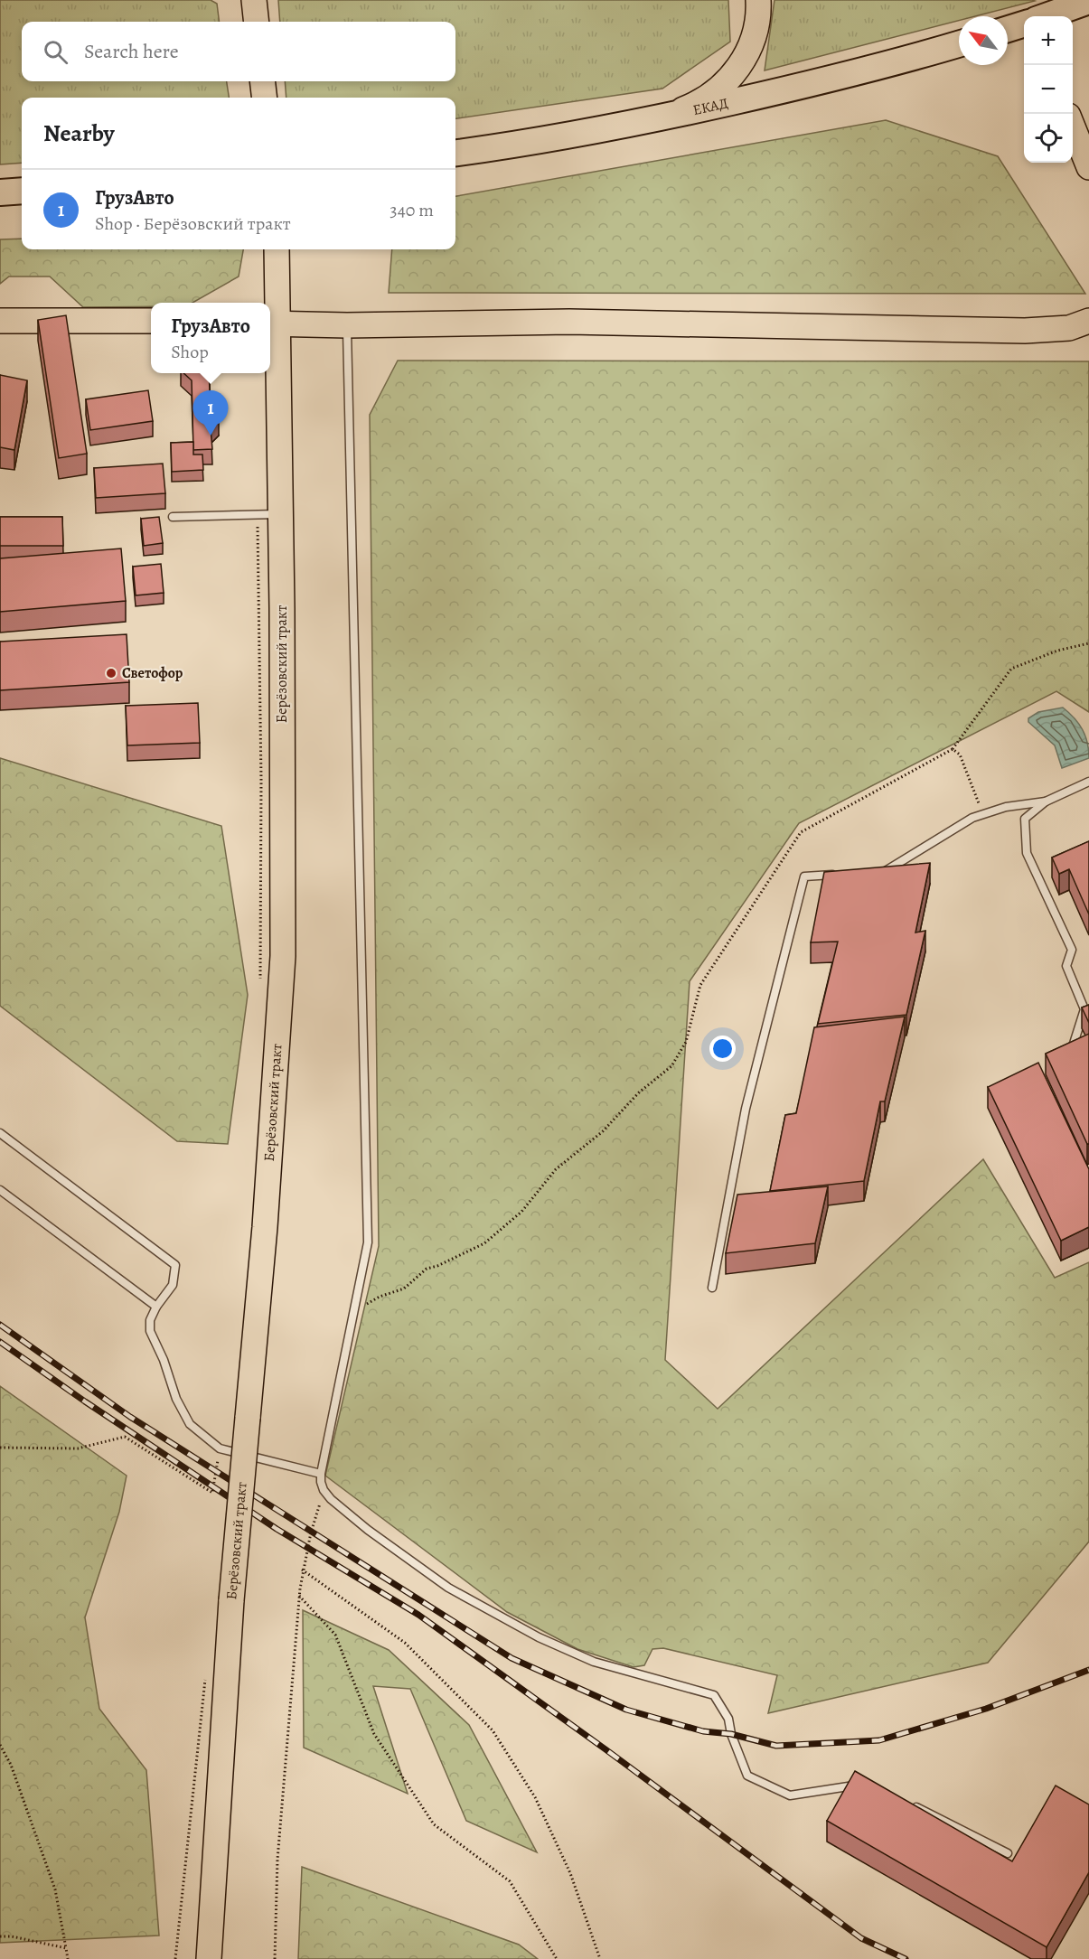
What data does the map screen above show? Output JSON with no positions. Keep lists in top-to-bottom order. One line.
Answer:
{"streets":{"highway":["ЕКАД"],"main road":["Берёзовский тракт"]},"places":["Светофор"],"north":"top left","page":{"map_buttons":["+","−"],"search":"Search here","heading":"Nearby","list":[{"mark":"1","name":"ГрузАвто","note":"Shop · Берёзовский тракт","value":"340 m"}],"popup":["ГрузАвто","Shop"],"pins":"1"}}
